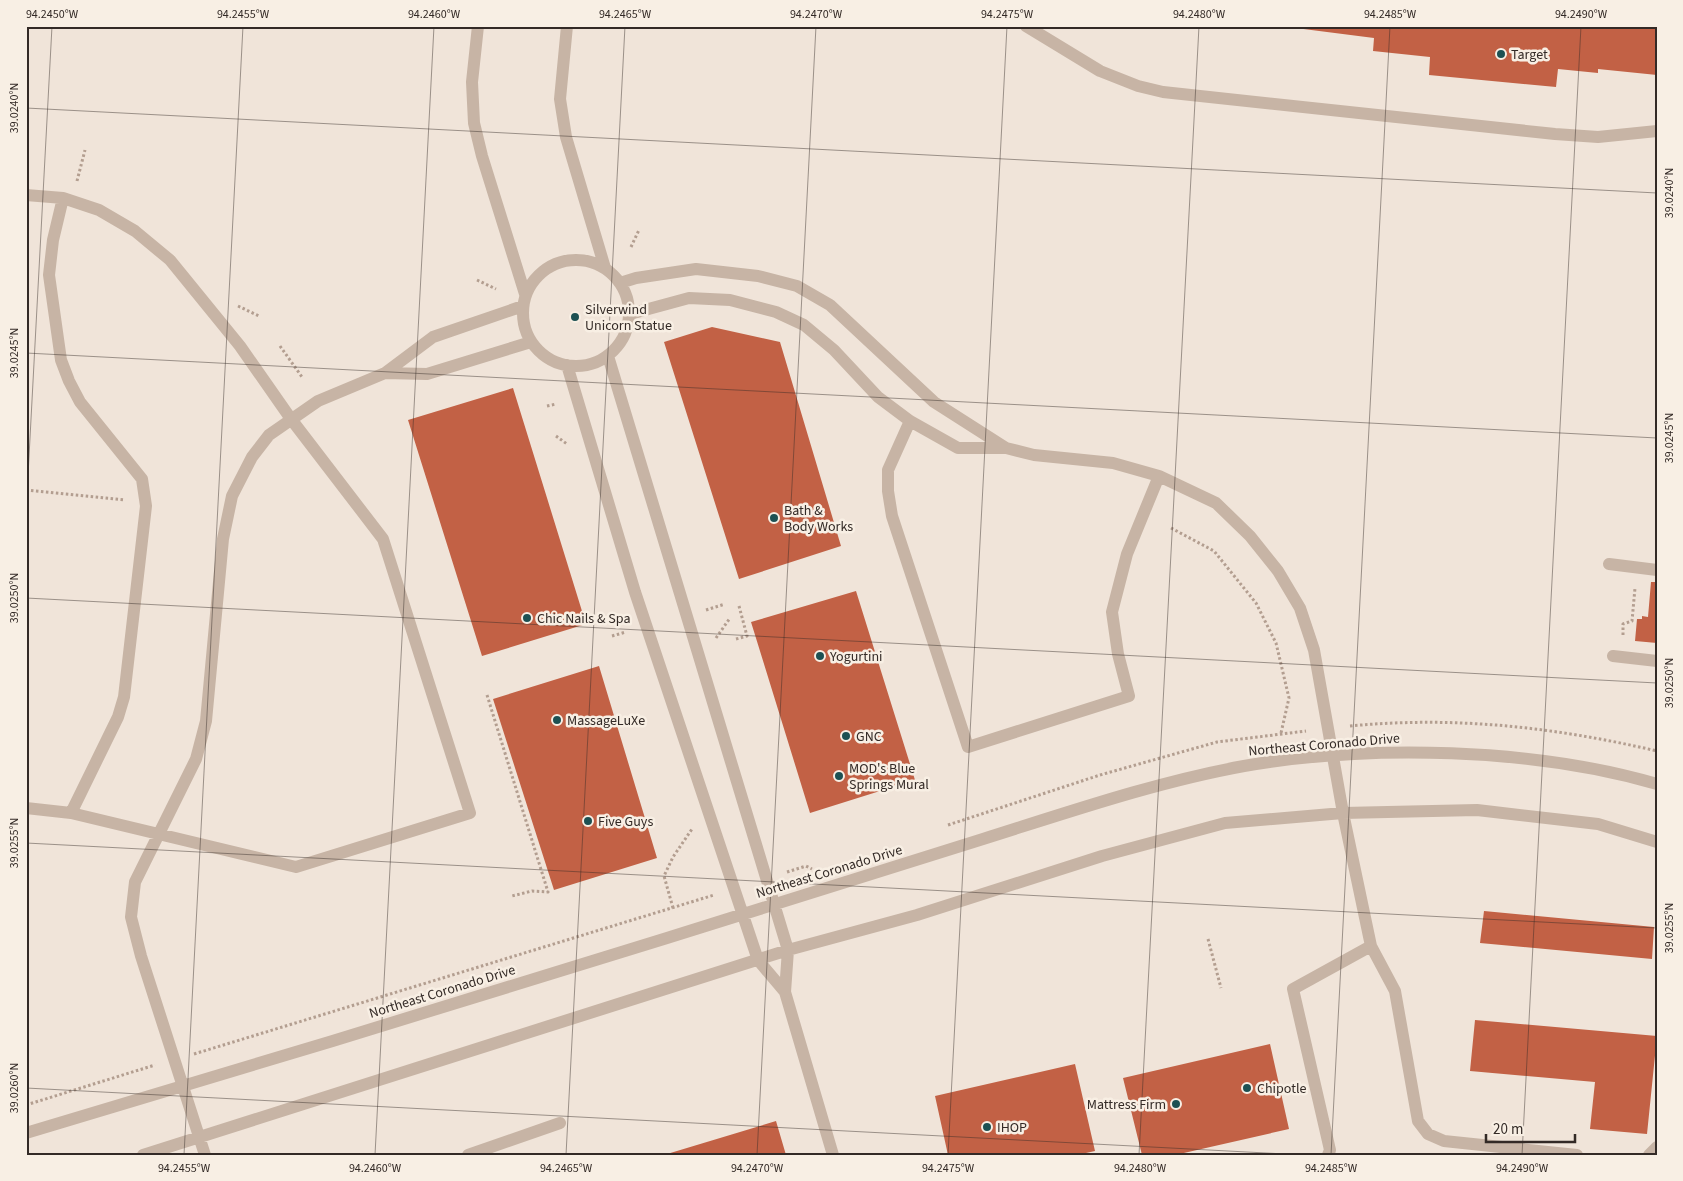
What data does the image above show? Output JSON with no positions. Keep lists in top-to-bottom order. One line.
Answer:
{"streets":{"street":["Northeast Coronado Drive"]},"places":["Target","Silverwind Unicorn Statue","Bath & Body Works","Chic Nails & Spa","Yogurtini","MassageLuXe","GNC","MOD's Blue Springs Mural","Five Guys","Chipotle","Mattress Firm","IHOP"],"scale_bar":"20 m","coordinates":["94.2450°W","94.2455°W","94.2460°W","94.2465°W","94.2470°W","94.2475°W","94.2480°W","94.2485°W","94.2490°W","39.0240°N","39.0245°N","39.0250°N","39.0255°N","39.0260°N"]}
